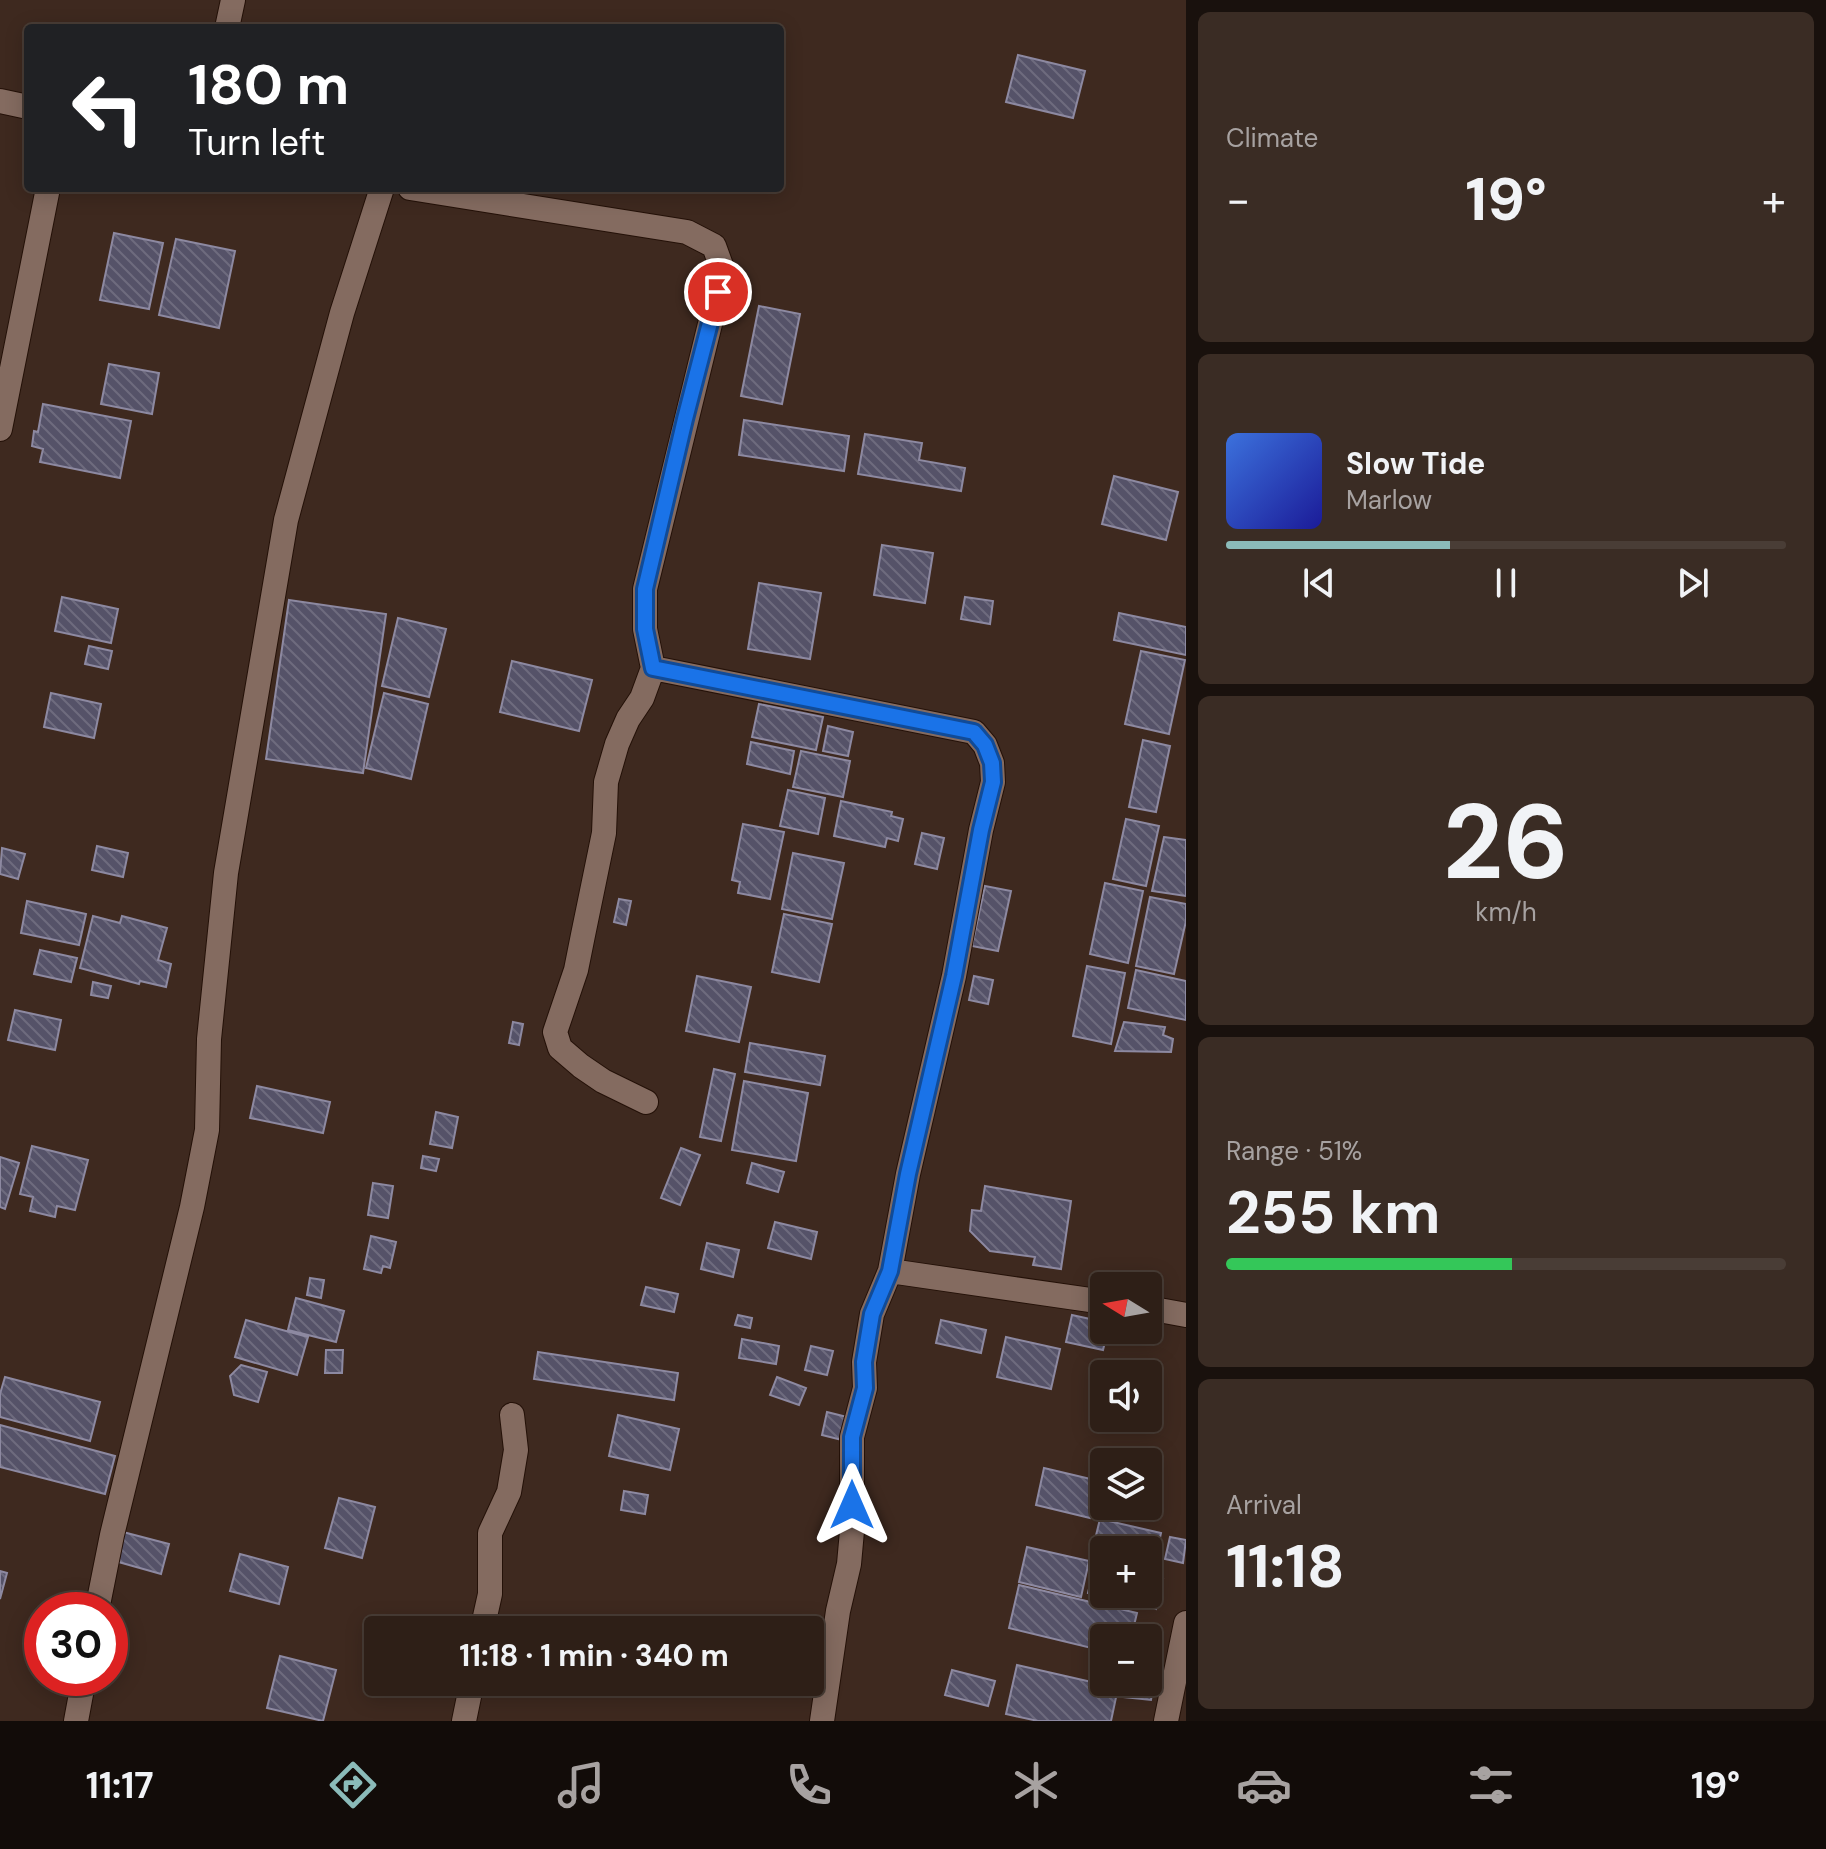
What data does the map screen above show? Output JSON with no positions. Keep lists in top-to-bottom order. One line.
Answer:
{"north":"left","page":{"tile":["Climate",["26","km/h"],["Range · 51%","255 km"],["Arrival","11:18"]],"turn":["180 m","Turn left"],"heat":["−","19°","+"],"song":["Slow Tide","Marlow"],"map_buttons":["+","−"],"limit":"30","trip":"11:18 · 1 min · 340 m","tabs":["11:17","19°"]}}
